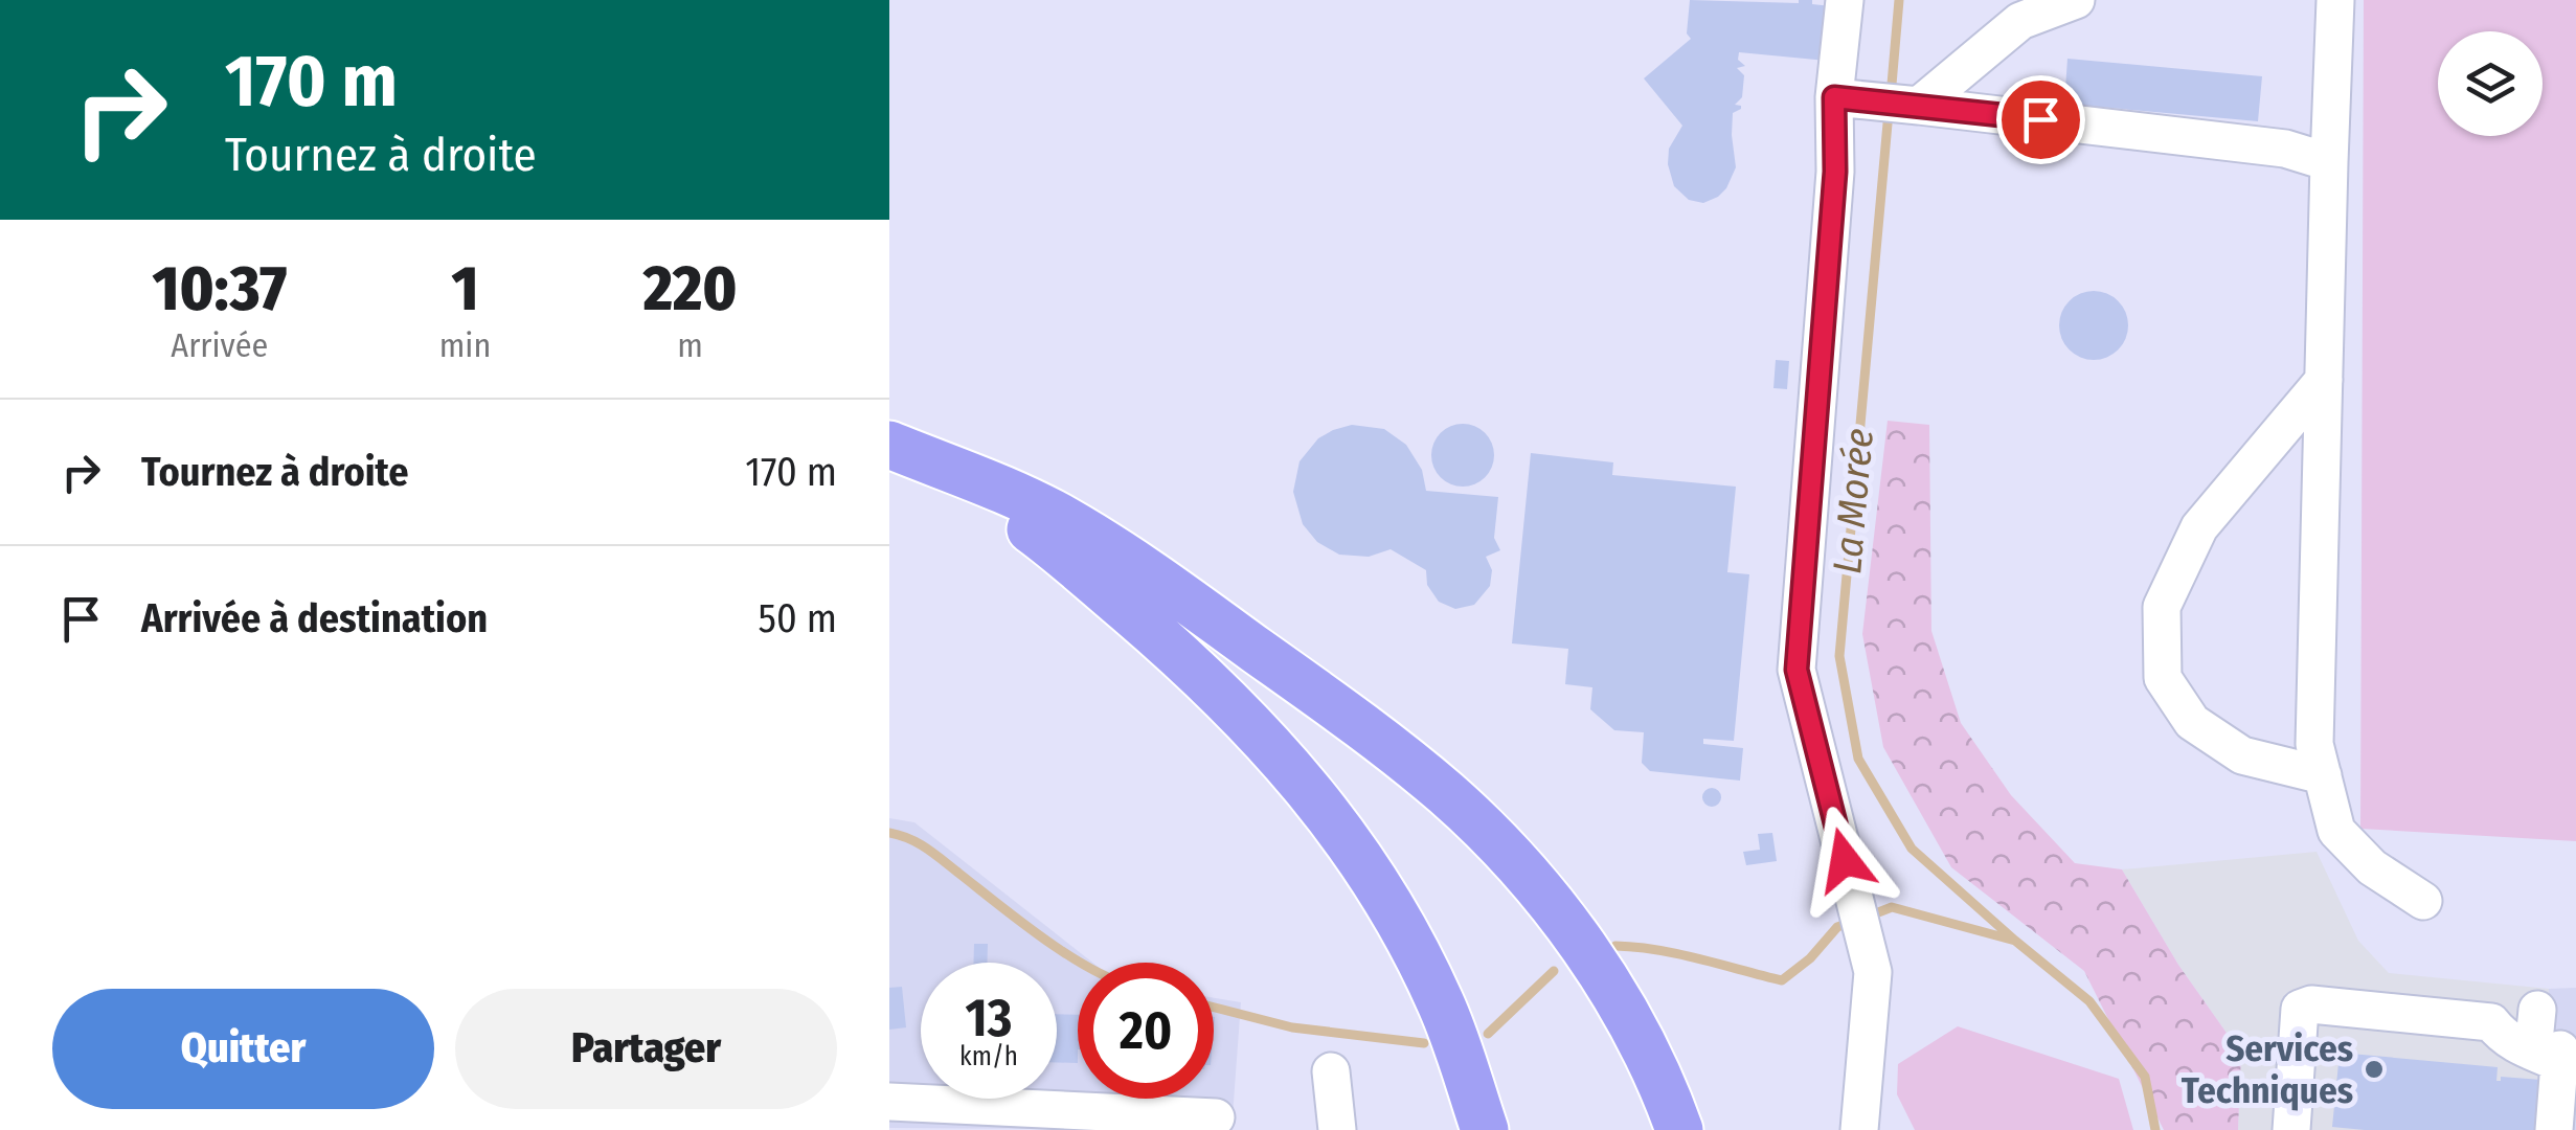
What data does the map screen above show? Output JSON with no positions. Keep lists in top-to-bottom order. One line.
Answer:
{"water":["La Morée"],"places":["Services Techniques"],"page":{"turn":["170 m","Tournez à droite"],"eta":["10:37","Arrivée","1","min","220","m"],"list":[{"name":"Tournez à droite","value":"170 m"},{"name":"Arrivée à destination","value":"50 m"}],"speed":"13 km/h","limit":"20","buttons":["Quitter","Partager"]}}
